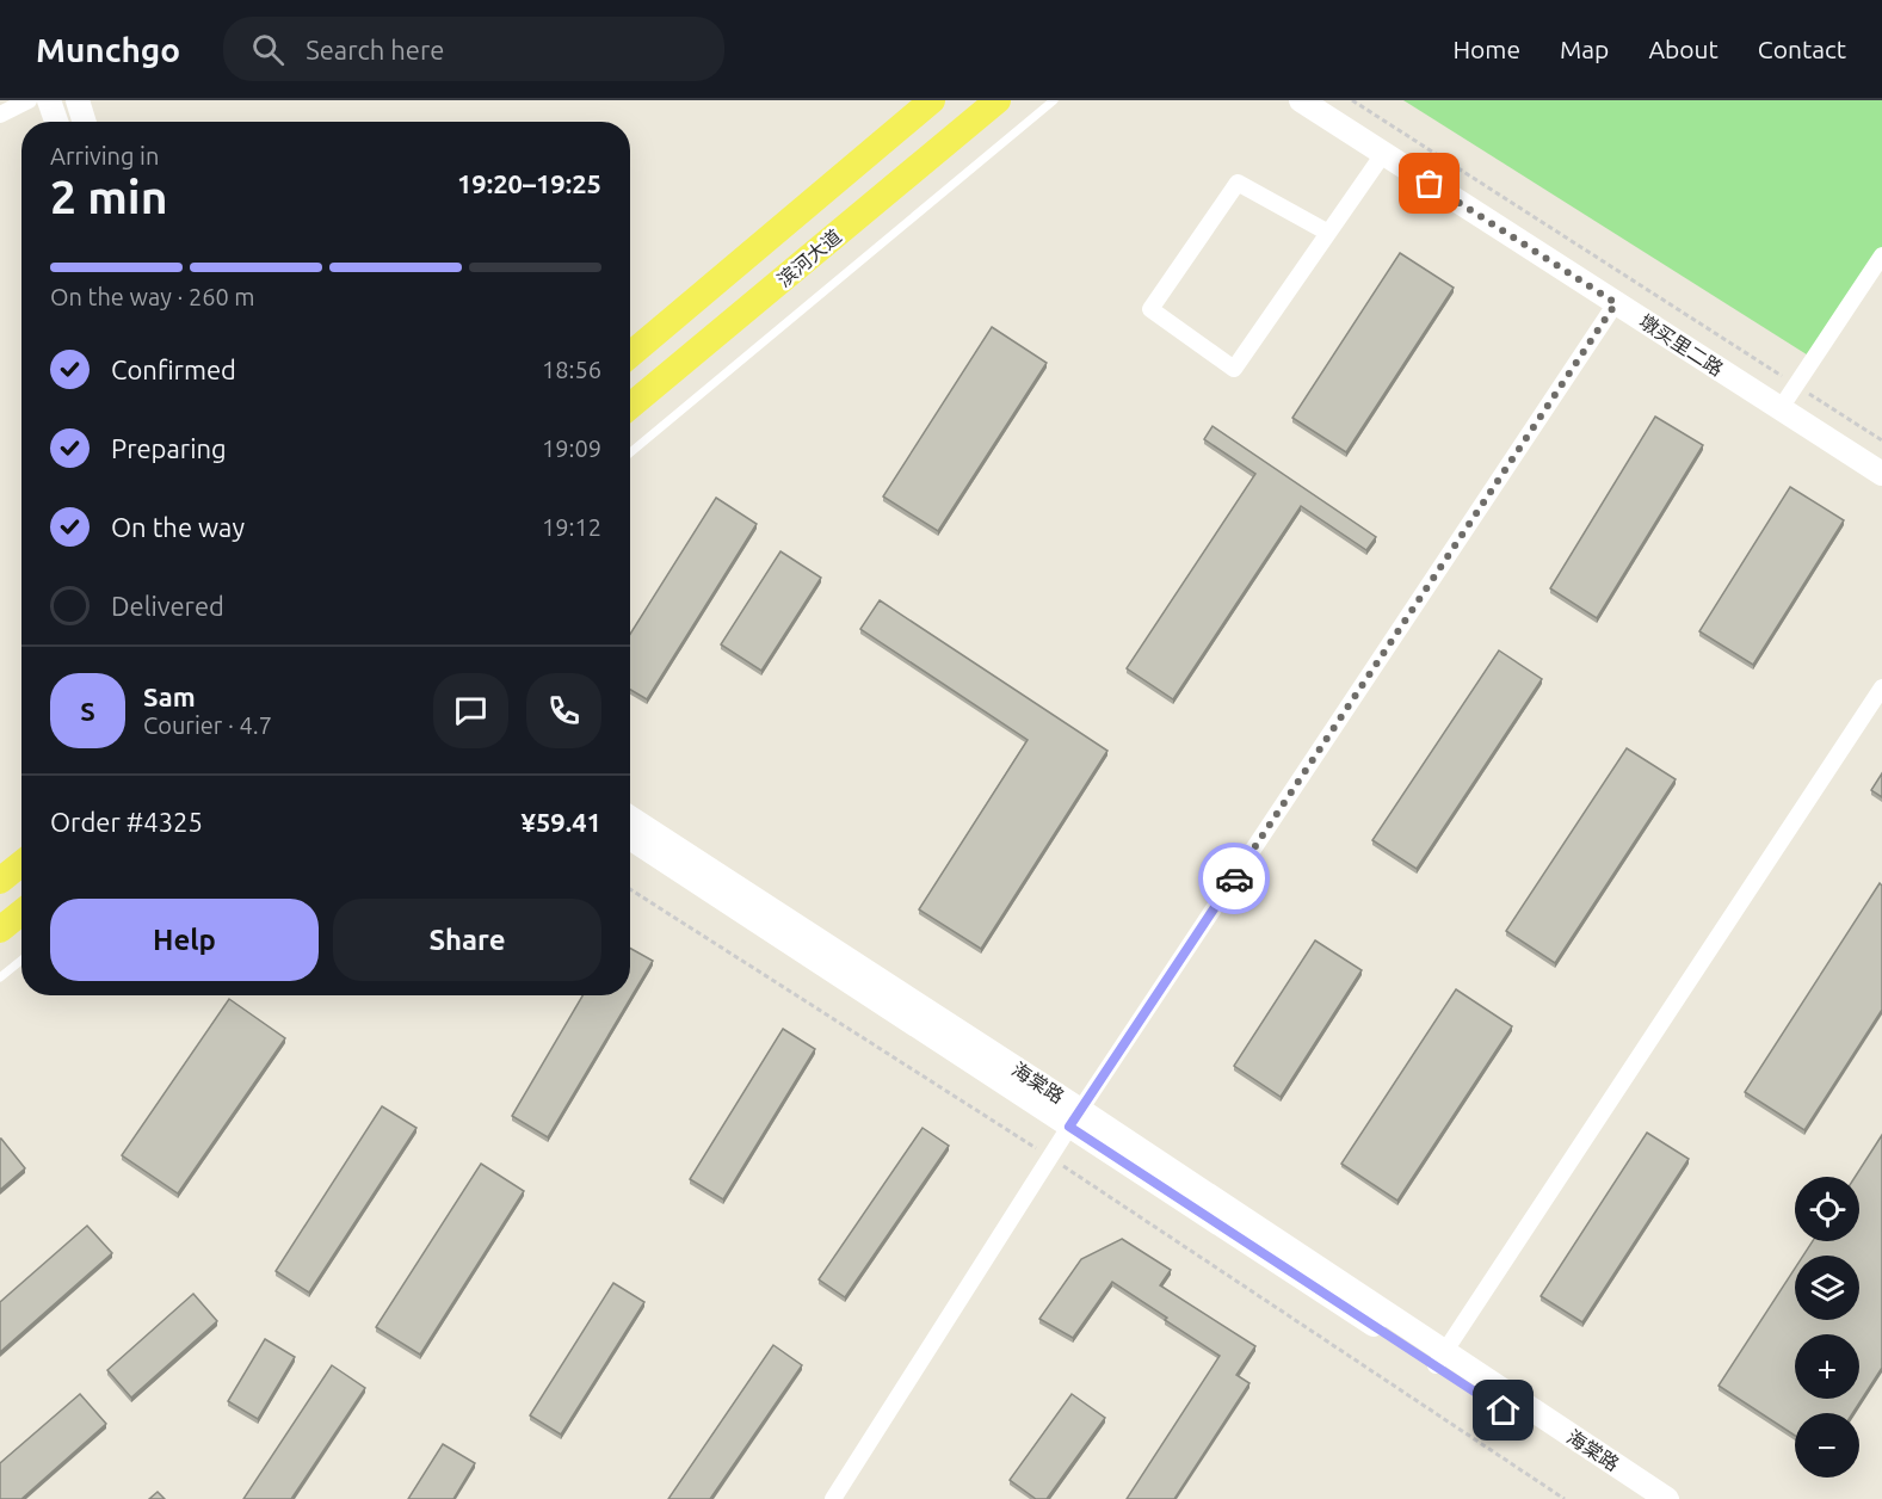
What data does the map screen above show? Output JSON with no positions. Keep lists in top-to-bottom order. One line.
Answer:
{"streets":{"main road":["滨河大道"],"street":["墩买里二路","海棠路"]},"page":{"header":"Munchgo","search":"Search here","nav":["Home","Map","About","Contact"],"heading":["2 min","Arriving in","19:20–19:25"],"panel":["Sam","Courier · 4.7","Order #4325","¥59.41"],"bar":"On the way · 260 m","list":[["Confirmed","18:56"],["Preparing","19:09"],["On the way","19:12"],"Delivered"],"round":"S","buttons":["Help","Share"],"map_buttons":["+","−"]}}
